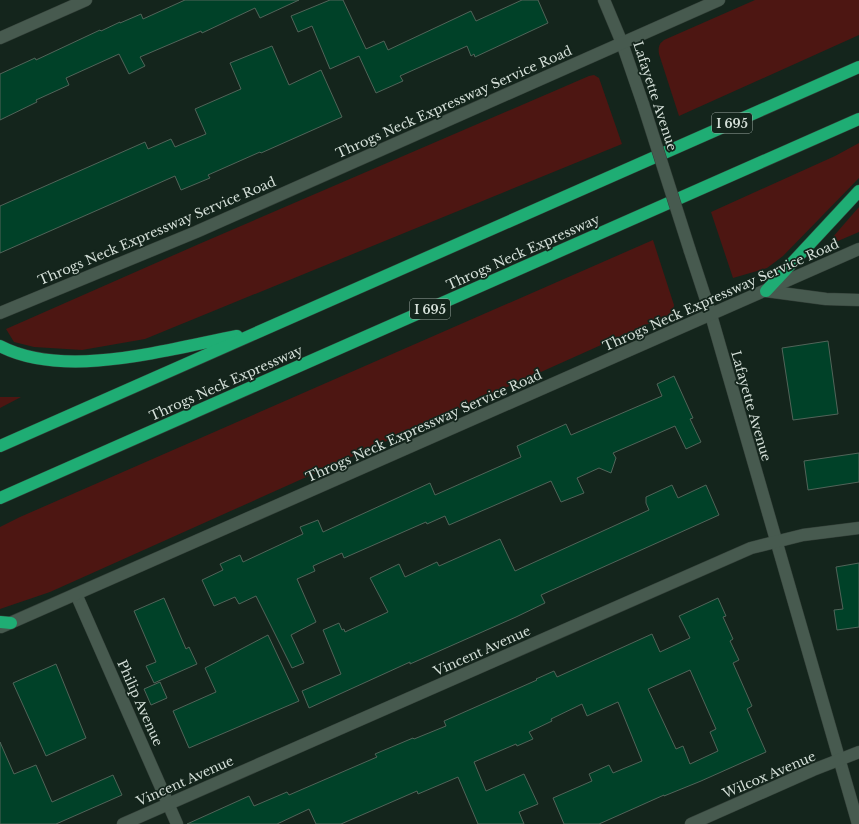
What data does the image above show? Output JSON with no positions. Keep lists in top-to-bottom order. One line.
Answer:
{"streets":{"highway":["I 695","Throgs Neck Expressway"],"street":["Lafayette Avenue","Throgs Neck Expressway Service Road","Vincent Avenue","Philip Avenue","Wilcox Avenue"]},"crossings":[["Lafayette Avenue","Throgs Neck Expressway Service Road"],["Lafayette Avenue","Vincent Avenue"],["Lafayette Avenue","Wilcox Avenue"],["Throgs Neck Expressway Service Road","Philip Avenue"],["Vincent Avenue","Philip Avenue"]]}
